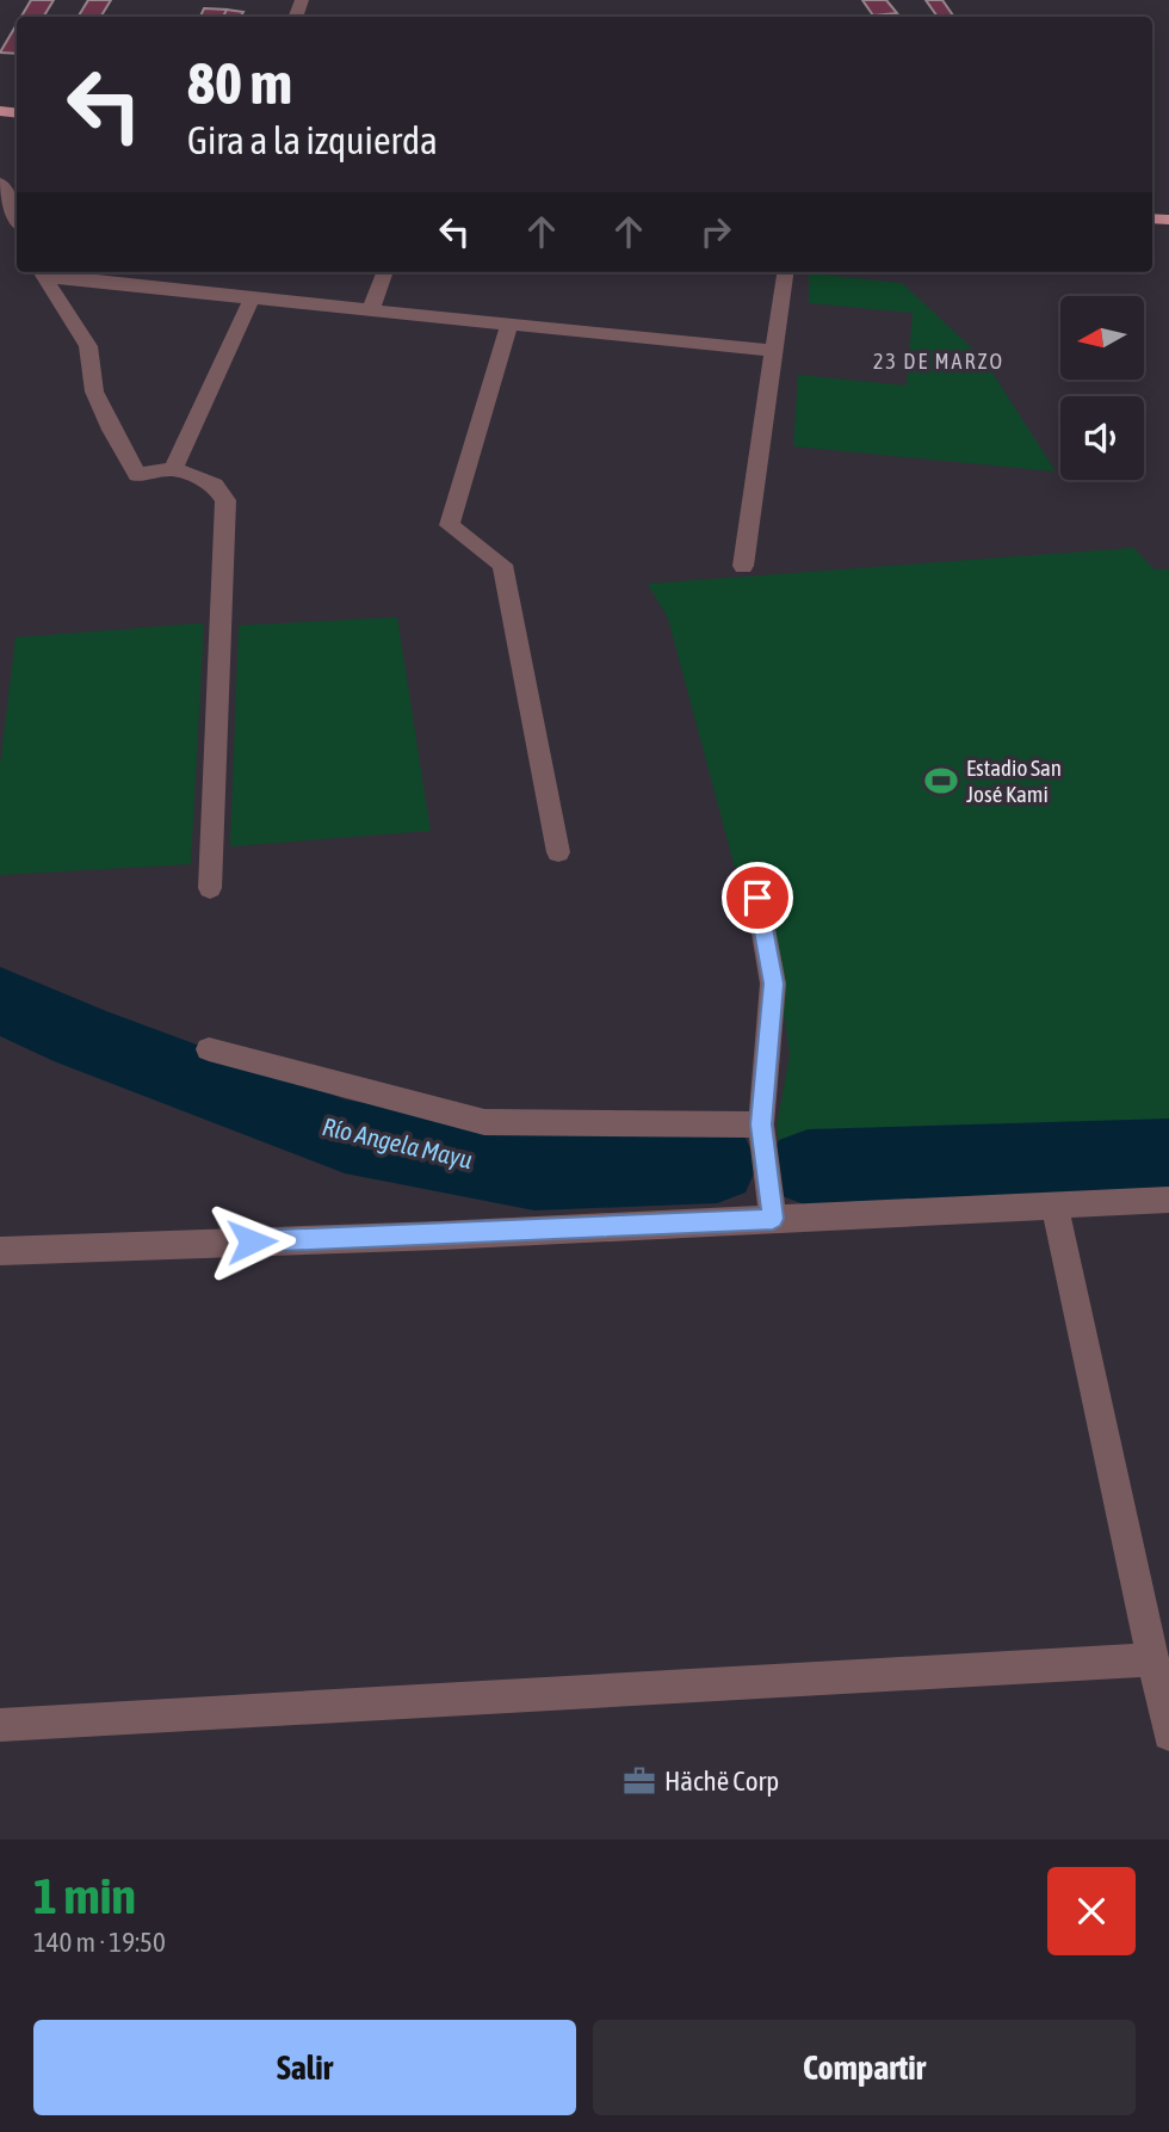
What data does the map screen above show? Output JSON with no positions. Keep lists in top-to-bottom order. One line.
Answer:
{"districts":["23 DE MARZO"],"water":["Río Angela Mayu"],"places":{"sports":["Estadio San José Kami"],"office":["Hächë Corp"]},"north":"left","page":{"turn":["80 m","Gira a la izquierda"],"heading":["1 min","140 m · 19:50"],"buttons":["Salir","Compartir"]}}
